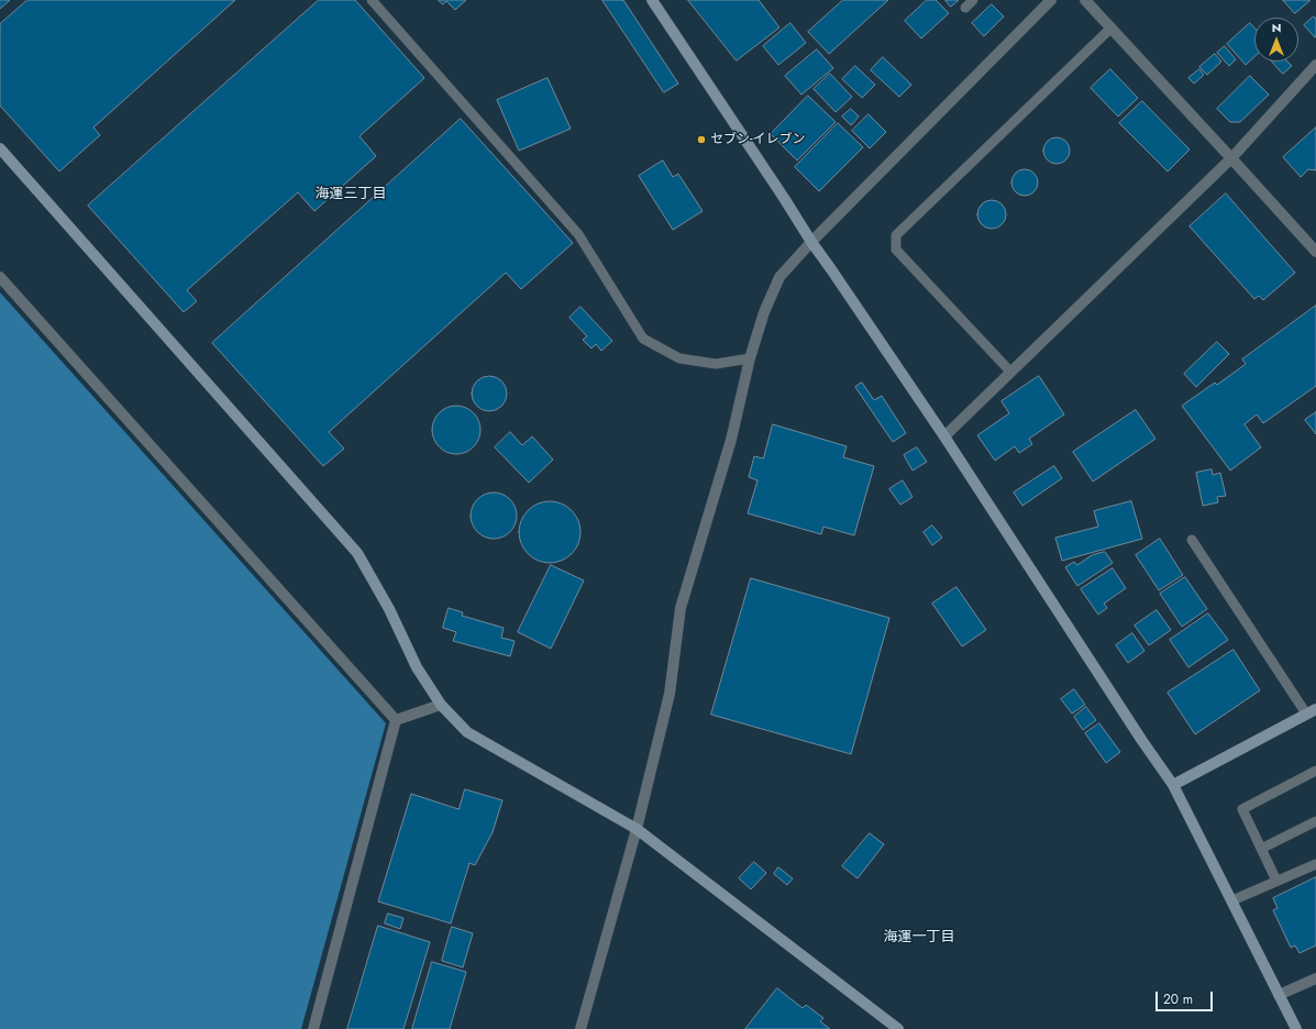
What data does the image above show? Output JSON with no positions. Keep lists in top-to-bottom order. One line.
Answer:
{"districts":["海運三丁目","海運一丁目"],"places":["セブン-イレブン"],"scale_bar":"20 m","north":"top"}
